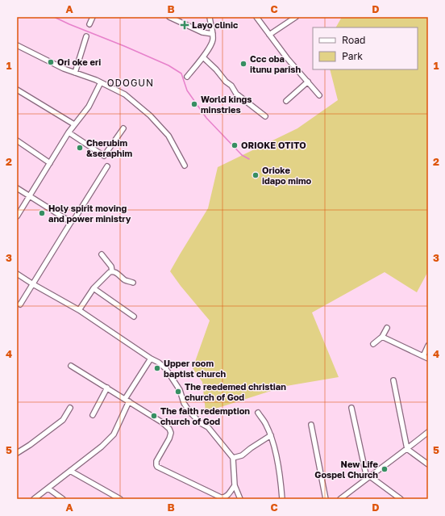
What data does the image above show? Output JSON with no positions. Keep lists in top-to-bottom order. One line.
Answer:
{"districts":["ODOGUN"],"places":{"health":["Layo clinic"],"other":["Ori oke eri","Ccc oba itunu parish","World kings minstries","ORIOKE OTITO","Cherubim &seraphim","Orioke idapo mimo","Holy spirit moving and power ministry","Upper room baptist church","The reedemed christian church of God","The faith redemption church of God","New Life Gospel Church"]},"legend":["Road","Park"],"grid":{"columns":["A","B","C","D"],"rows":["1","2","3","4","5"]}}
